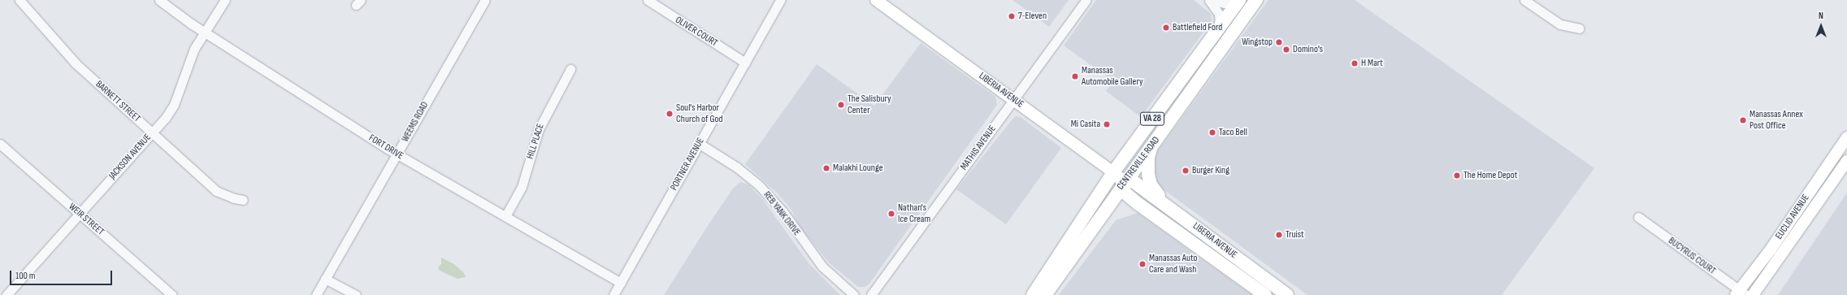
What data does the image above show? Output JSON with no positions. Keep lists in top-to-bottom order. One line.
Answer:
{"streets":{"highway":["LIBERIA AVENUE","VA 28","CENTREVILLE ROAD"],"main road":["EUCLID AVENUE"],"street":["OLIVER COURT","BARNETT STREET","WEEMS ROAD","HILL PLACE","FORT DRIVE","MATHIS AVENUE","JACKSON AVENUE","PORTNER AVENUE","REB YANK DRIVE","WEIR STREET","BUCYRUS COURT"]},"crossings":[["OLIVER COURT","PORTNER AVENUE"],["LIBERIA AVENUE","MATHIS AVENUE"],["LIBERIA AVENUE","CENTREVILLE ROAD"],["BARNETT STREET","JACKSON AVENUE"],["WEEMS ROAD","FORT DRIVE"],["HILL PLACE","FORT DRIVE"],["FORT DRIVE","JACKSON AVENUE"],["FORT DRIVE","PORTNER AVENUE"],["JACKSON AVENUE","WEIR STREET"],["PORTNER AVENUE","REB YANK DRIVE"],["EUCLID AVENUE","BUCYRUS COURT"]],"places":["7-Eleven","Battlefield Ford","Wingstop","Domino's","H Mart","Manassas Automobile Gallery","The Salisbury Center","Soul's Harbor Church of God","Manassas Annex Post Office","Mi Casita","Taco Bell","Malakhi Lounge","Burger King","The Home Depot","Nathan's Ice Cream","Truist","Manassas Auto Care and Wash"],"scale_bar":"100 m","north":"top"}
